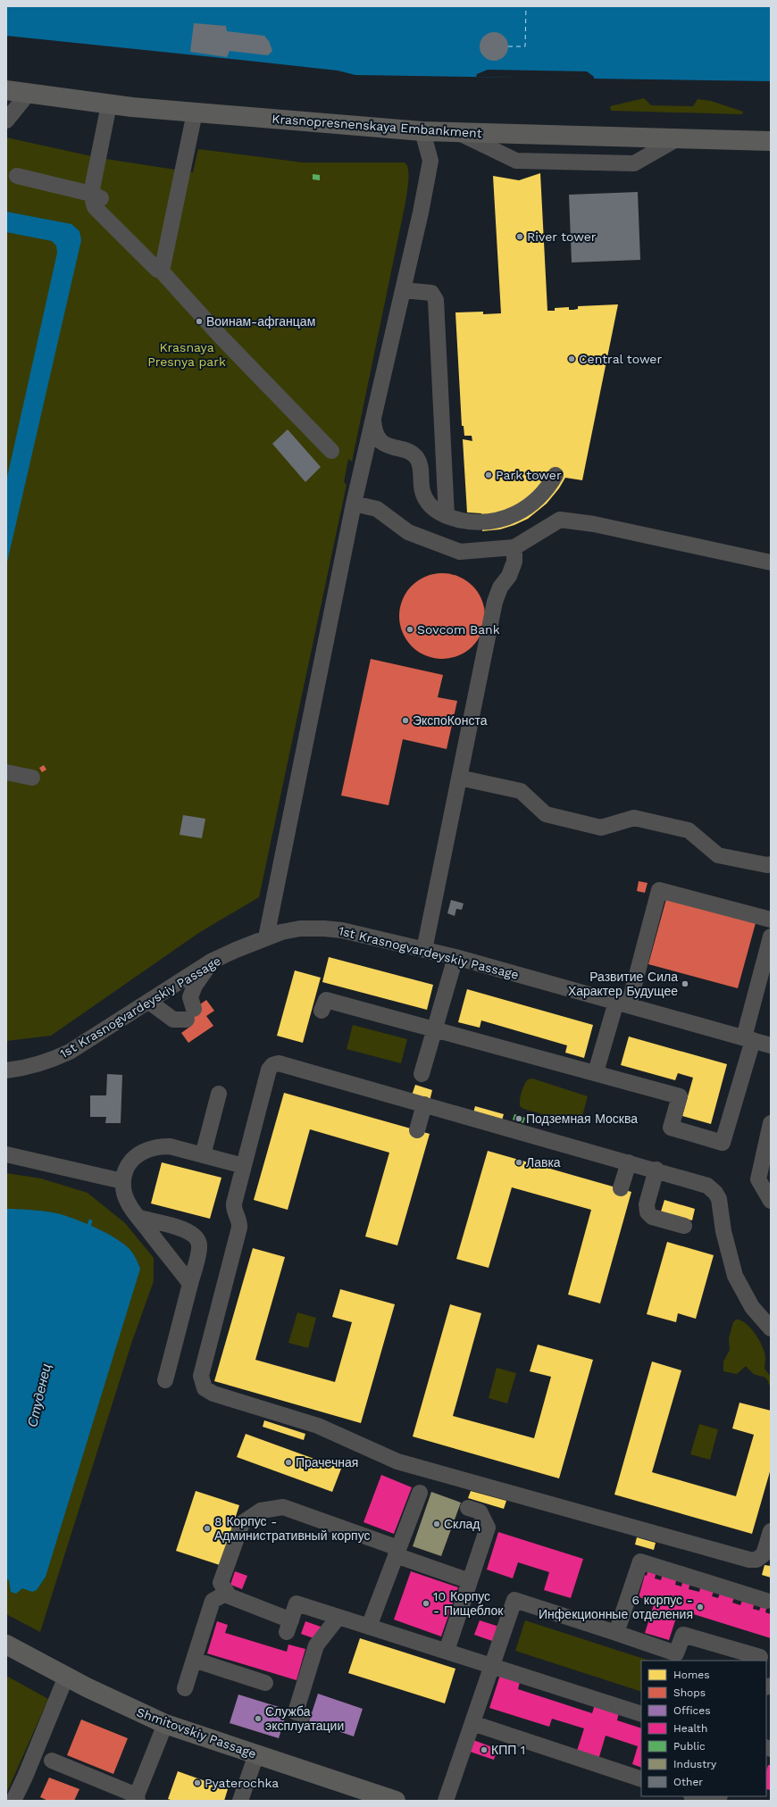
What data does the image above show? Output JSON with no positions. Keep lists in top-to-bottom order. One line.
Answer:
{"streets":{"main road":["Krasnopresnenskaya Embankment","Shmitovskiy Passage"],"street":["1st Krasnogvardeyskiy Passage"]},"water":["Студенец"],"parks":["Krasnaya Presnya park"],"places":["River tower","Воинам-афганцам","Central tower","Park tower","Sovcom Bank","ЭкспоКонста","Развитие Сила Характер Будущее","Подземная Москва","Лавка","Прачечная","Склад","8 Корпус - Административный корпус","10 Корпус - Пищеблок","6 корпус - Инфекционные отделения","Служба эксплуатации","КПП 1","Pyaterochka"],"legend":["Homes","Shops","Offices","Health","Public","Industry","Other"]}
